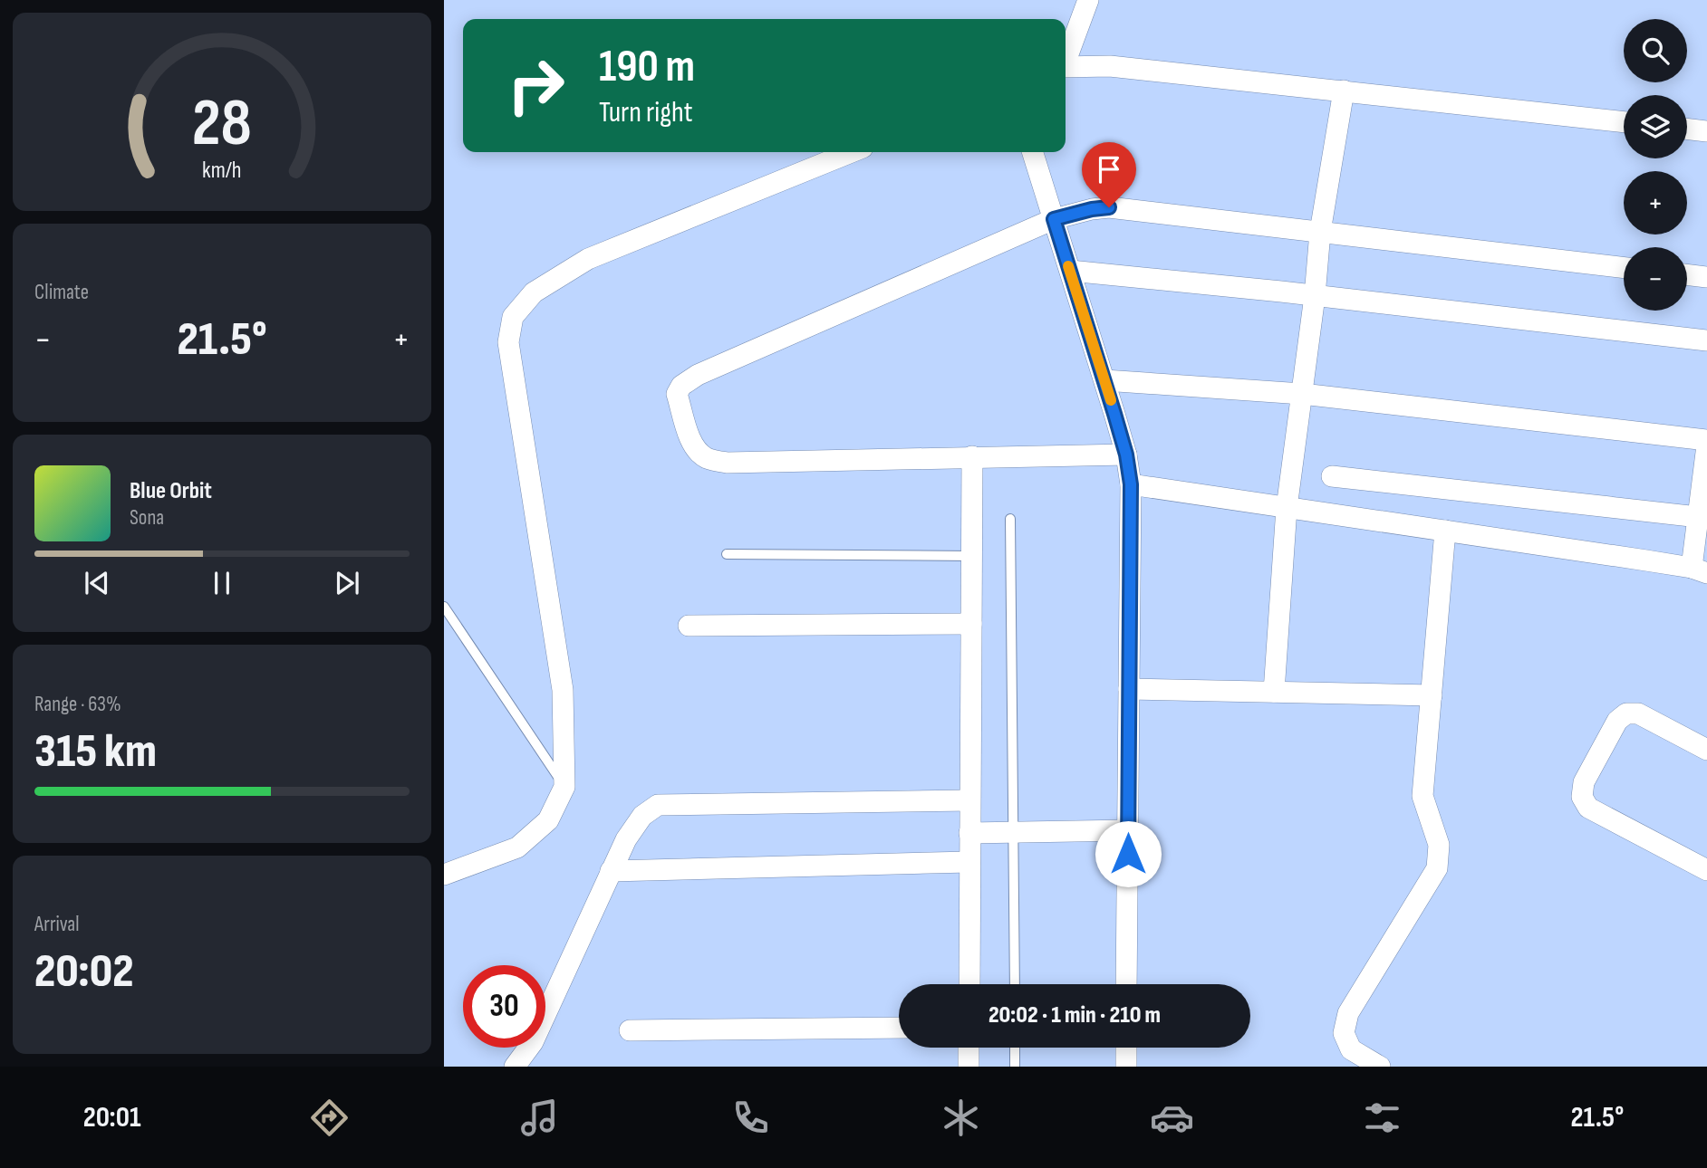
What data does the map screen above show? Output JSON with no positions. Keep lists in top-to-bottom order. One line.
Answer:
{"page":{"map_buttons":["+","−"],"turn":["190 m","Turn right"],"tile":["Climate",["Range · 63%","315 km"],["Arrival","20:02"]],"heat":["−","21.5°","+"],"song":["Blue Orbit","Sona"],"limit":"30","trip":"20:02 · 1 min · 210 m","tabs":["20:01","21.5°"],"gauge":["28","km/h"]}}
